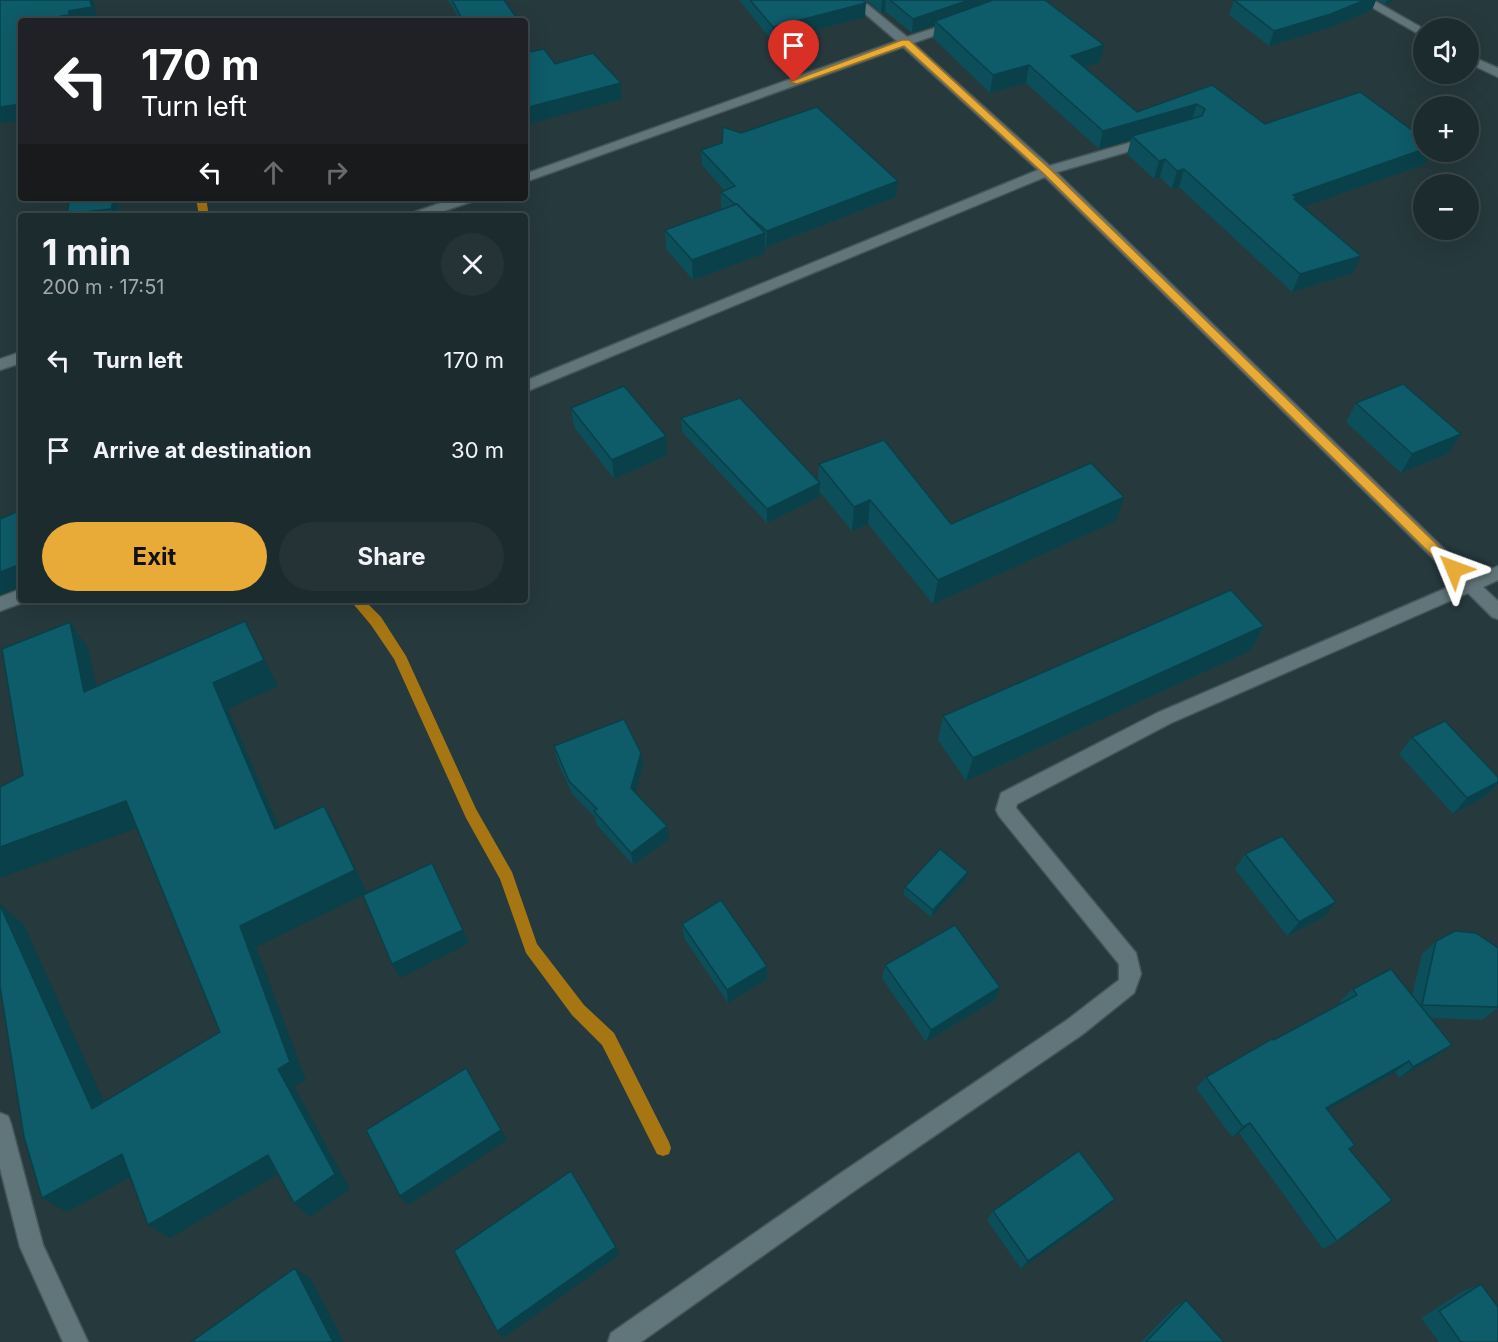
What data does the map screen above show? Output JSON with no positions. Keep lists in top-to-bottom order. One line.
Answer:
{"page":{"map_buttons":["+","−"],"turn":["170 m","Turn left"],"heading":["1 min","200 m · 17:51"],"list":[{"name":"Turn left","value":"170 m"},{"name":"Arrive at destination","value":"30 m"}],"buttons":["Exit","Share"]}}
